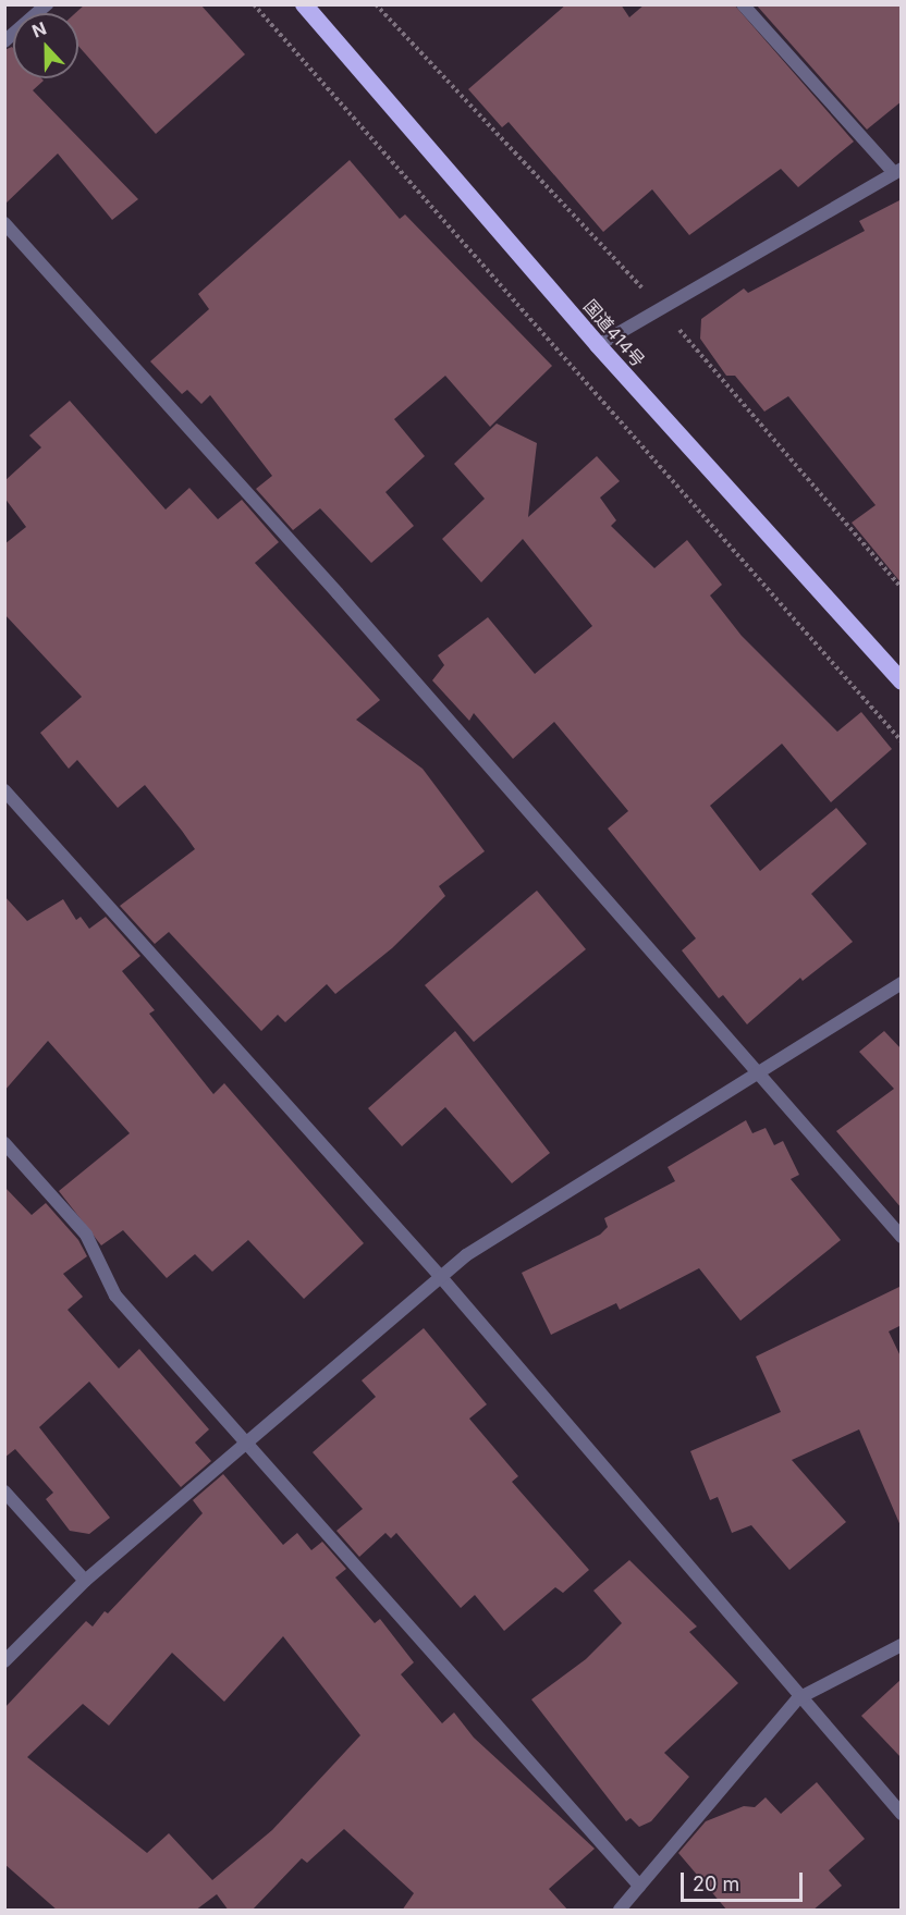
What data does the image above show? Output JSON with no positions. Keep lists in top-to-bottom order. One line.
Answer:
{"streets":{"highway":["国道414号"]},"scale_bar":"20 m","north":"top"}
